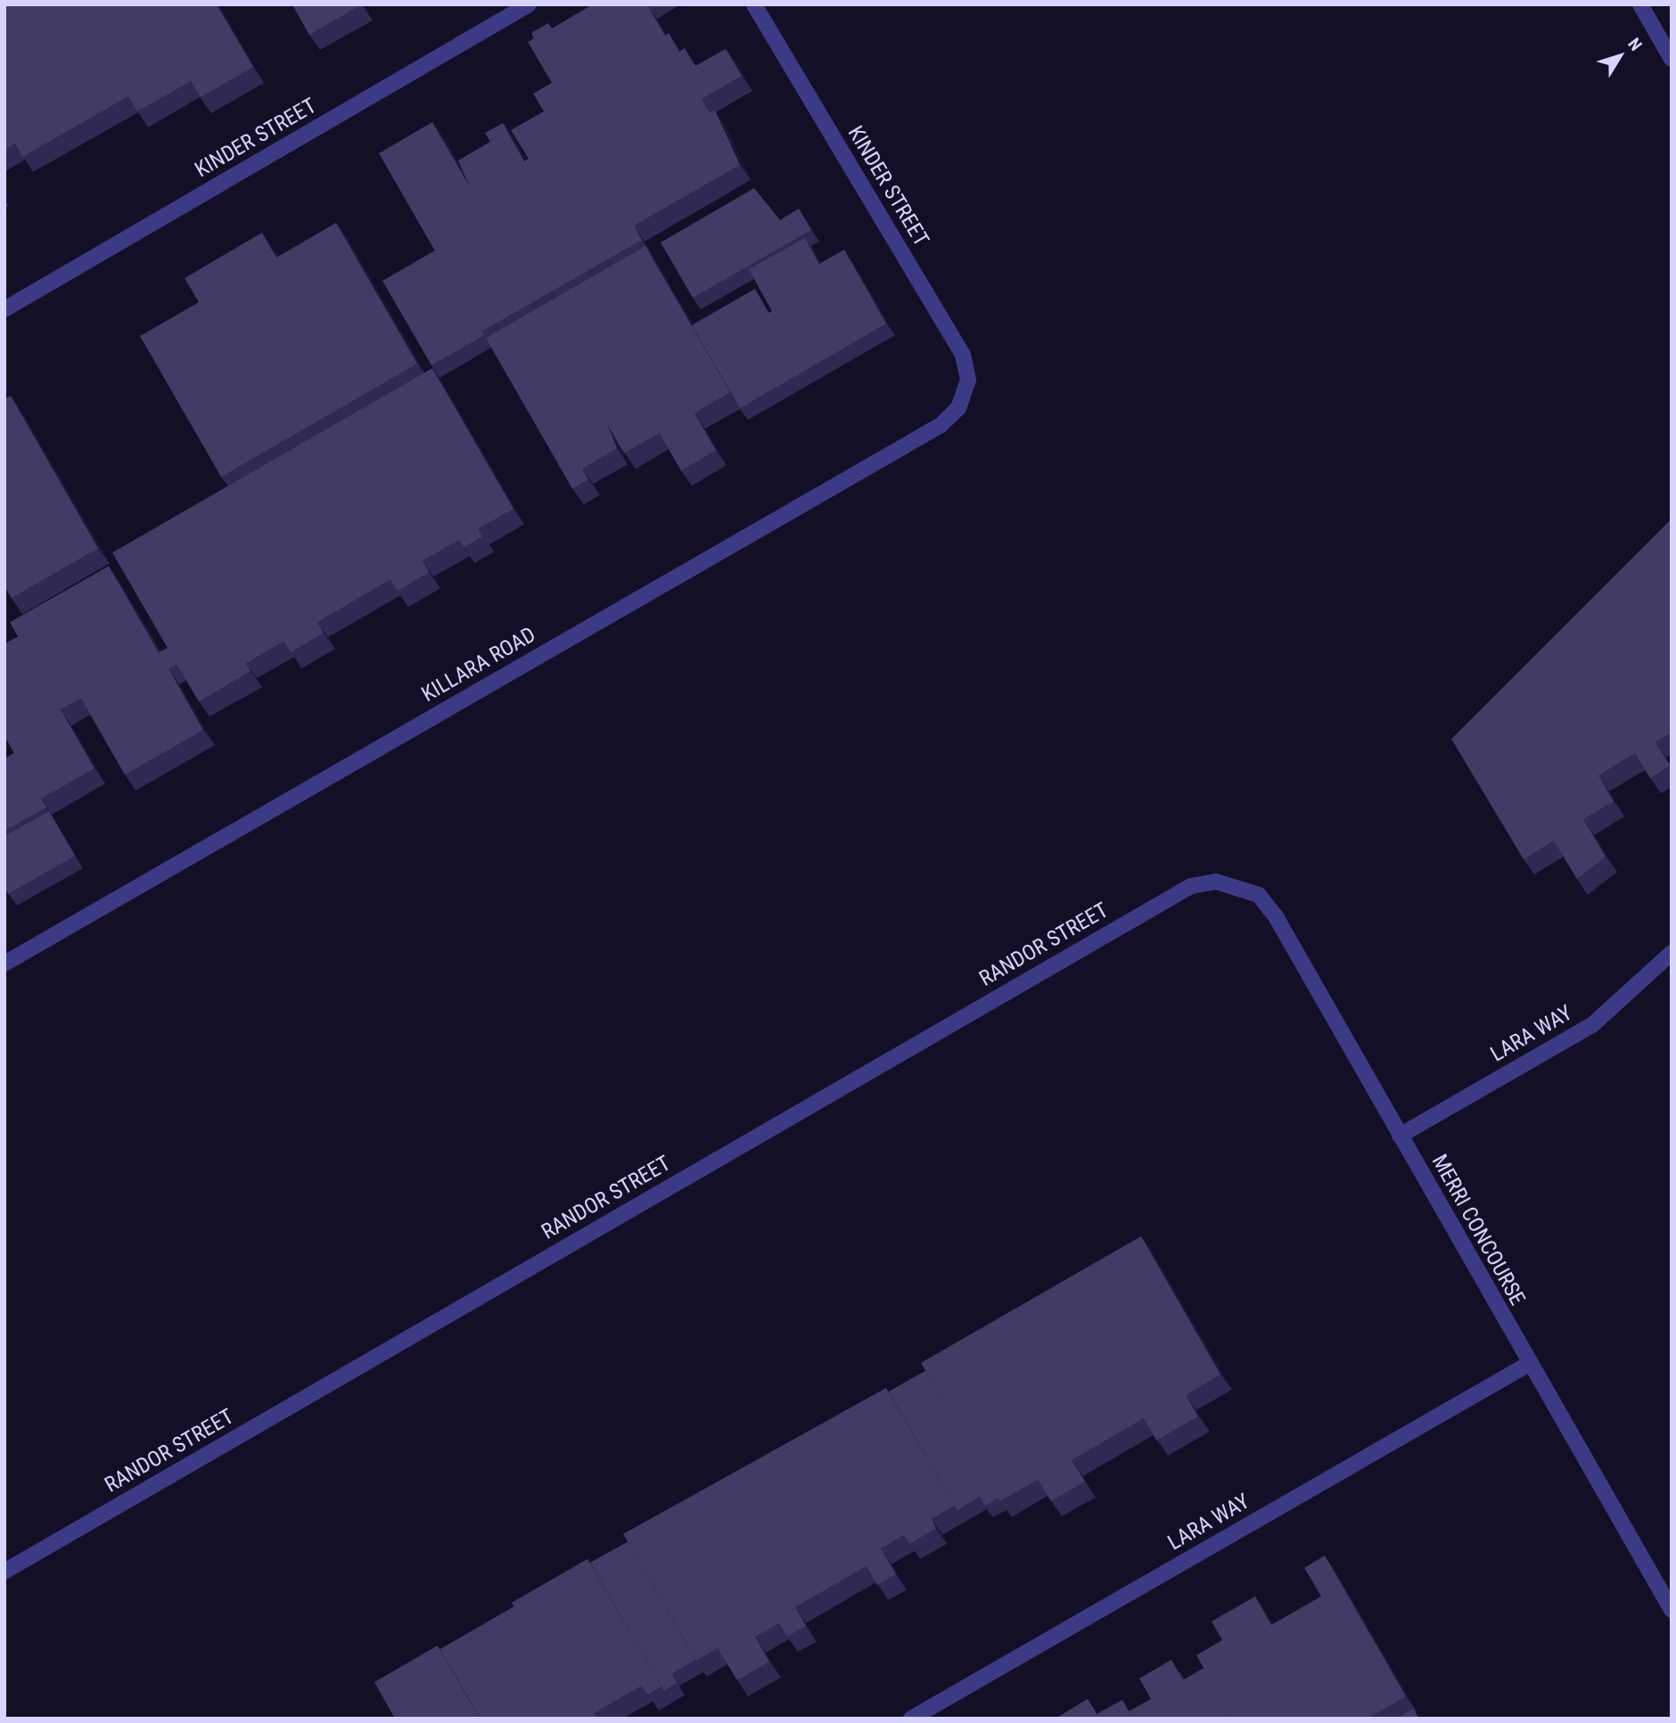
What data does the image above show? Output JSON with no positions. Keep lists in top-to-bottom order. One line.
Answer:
{"streets":{"street":["KINDER STREET","KILLARA ROAD","RANDOR STREET","LARA WAY","MERRI CONCOURSE"]},"crossings":[["KINDER STREET","KILLARA ROAD"],["RANDOR STREET","MERRI CONCOURSE"],["LARA WAY","MERRI CONCOURSE"]],"north":"top right"}
